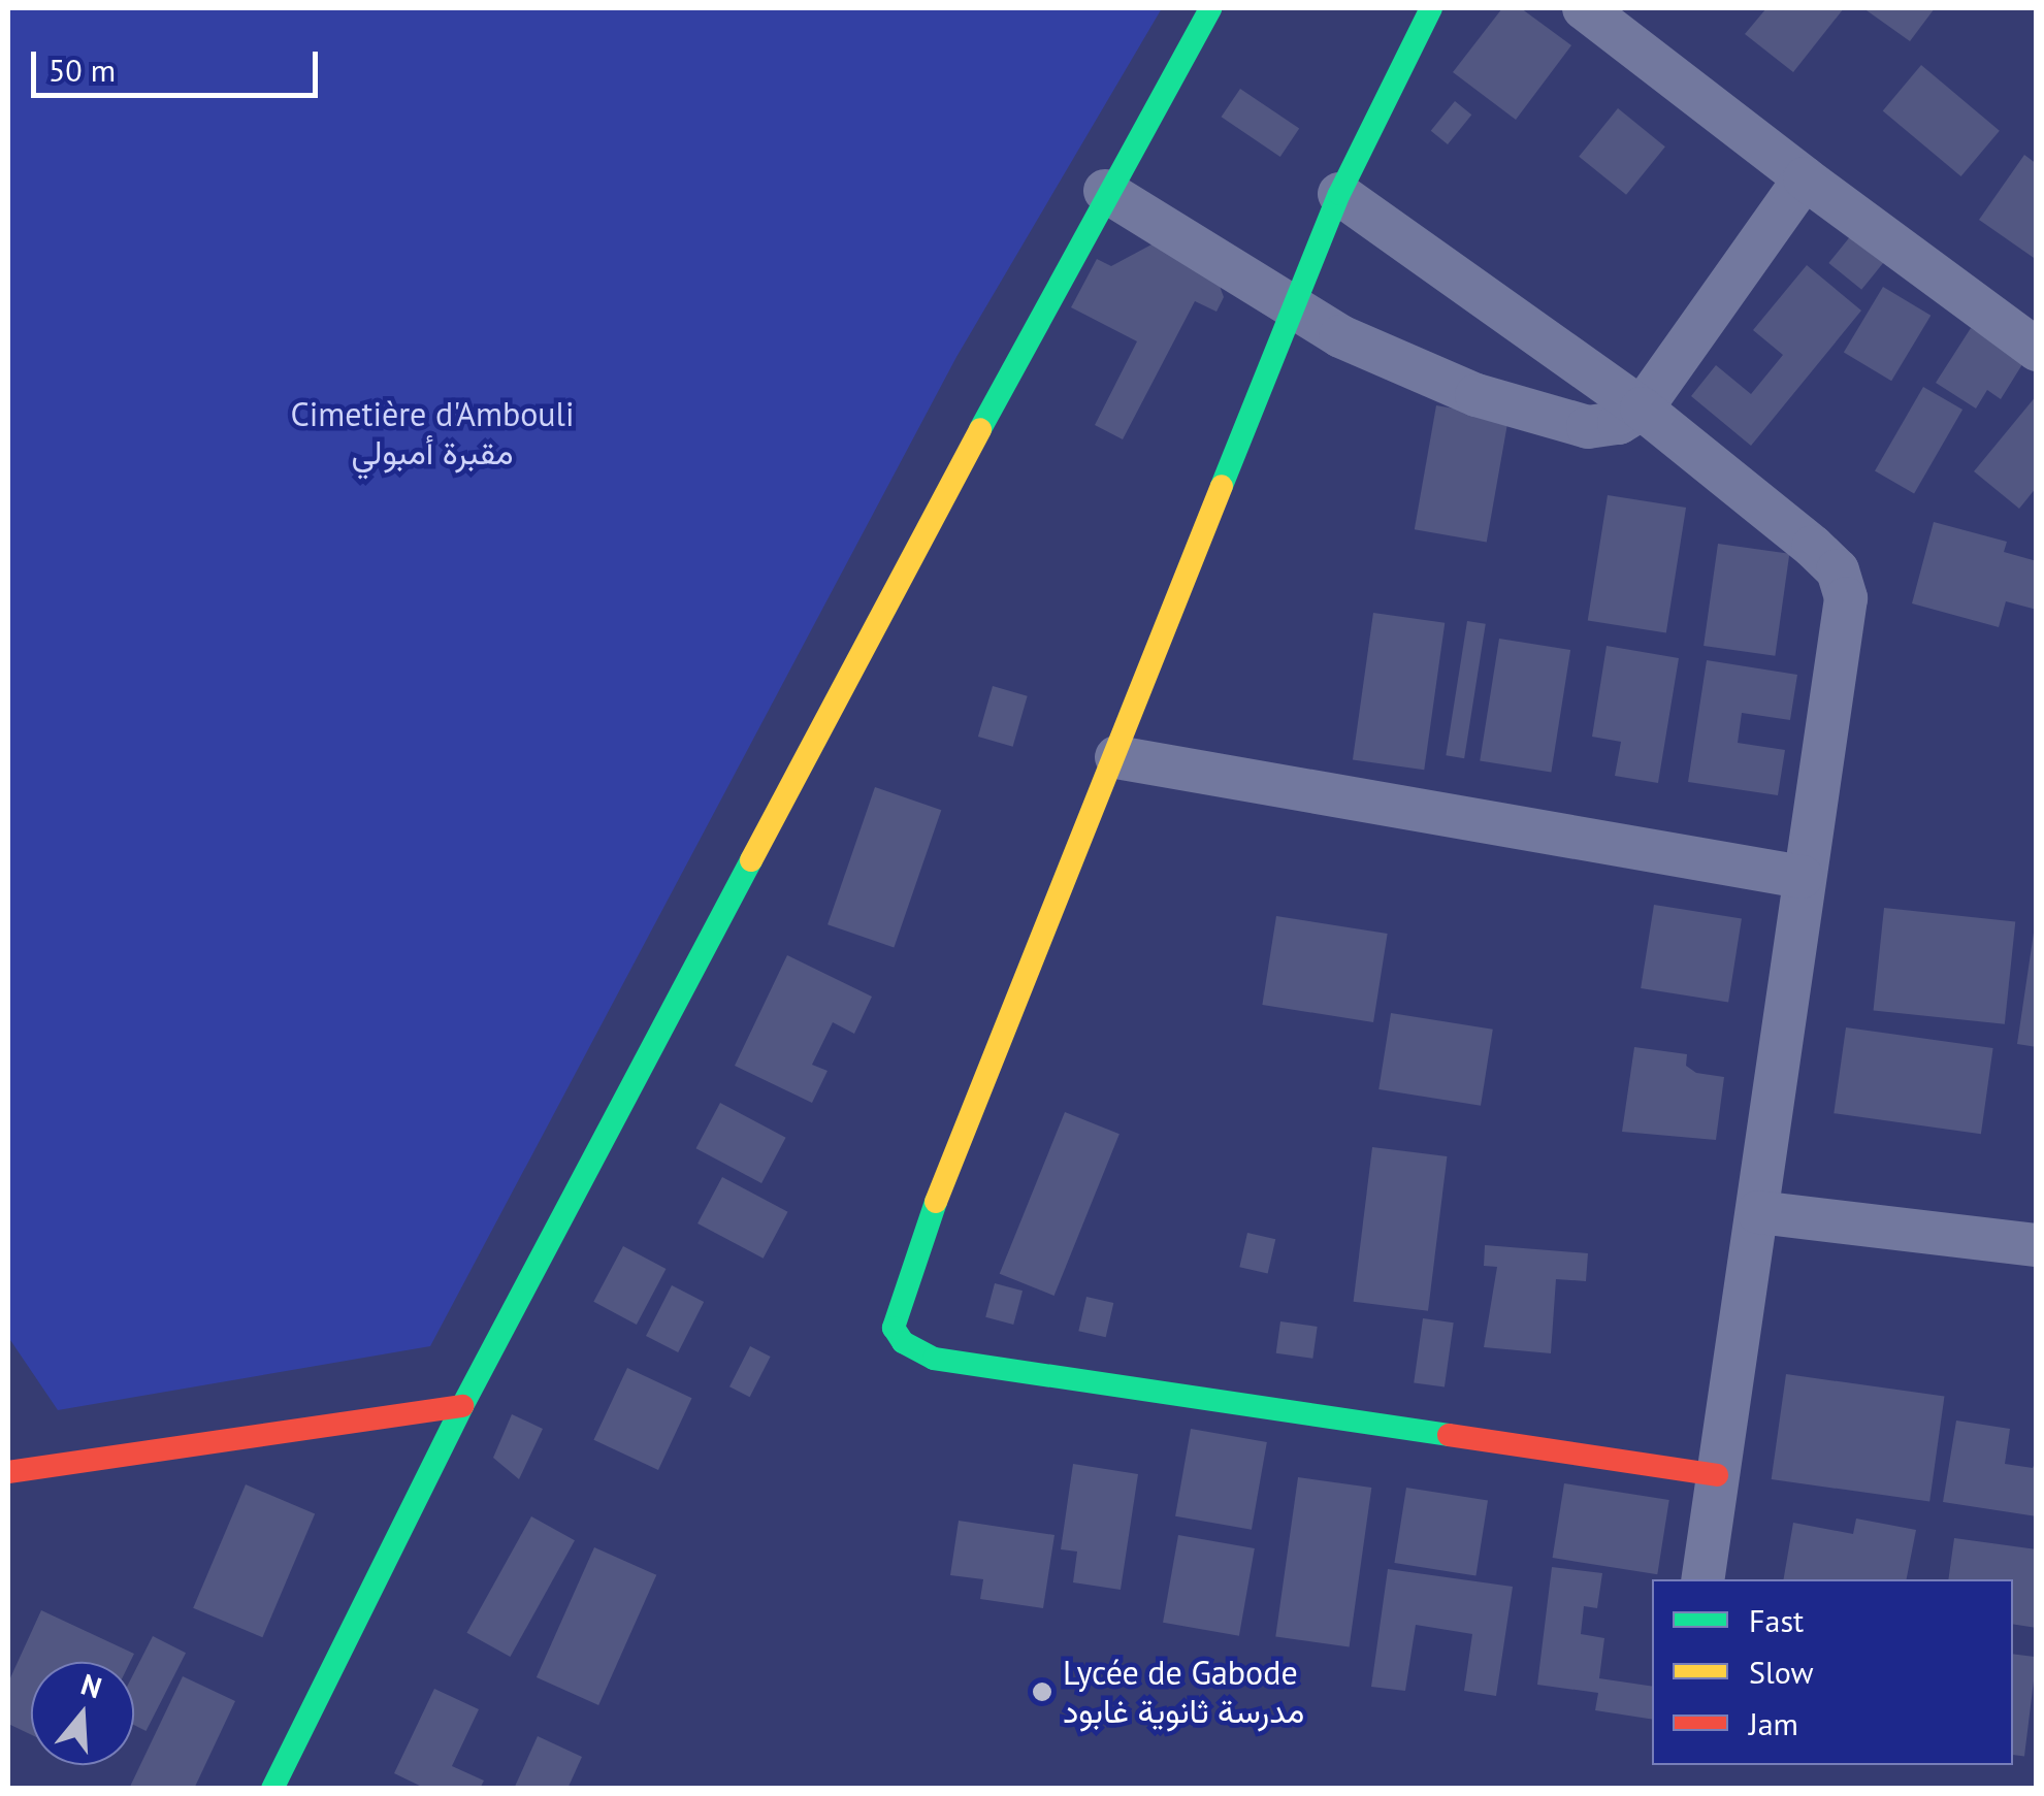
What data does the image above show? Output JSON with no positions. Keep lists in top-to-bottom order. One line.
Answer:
{"parks":["Cimetière d'Ambouli مقبرة أمبولي"],"places":["Lycée de Gabode مدرسة ثانوية غابود"],"legend":["Fast","Slow","Jam"],"scale_bar":"50 m","north":"top"}
